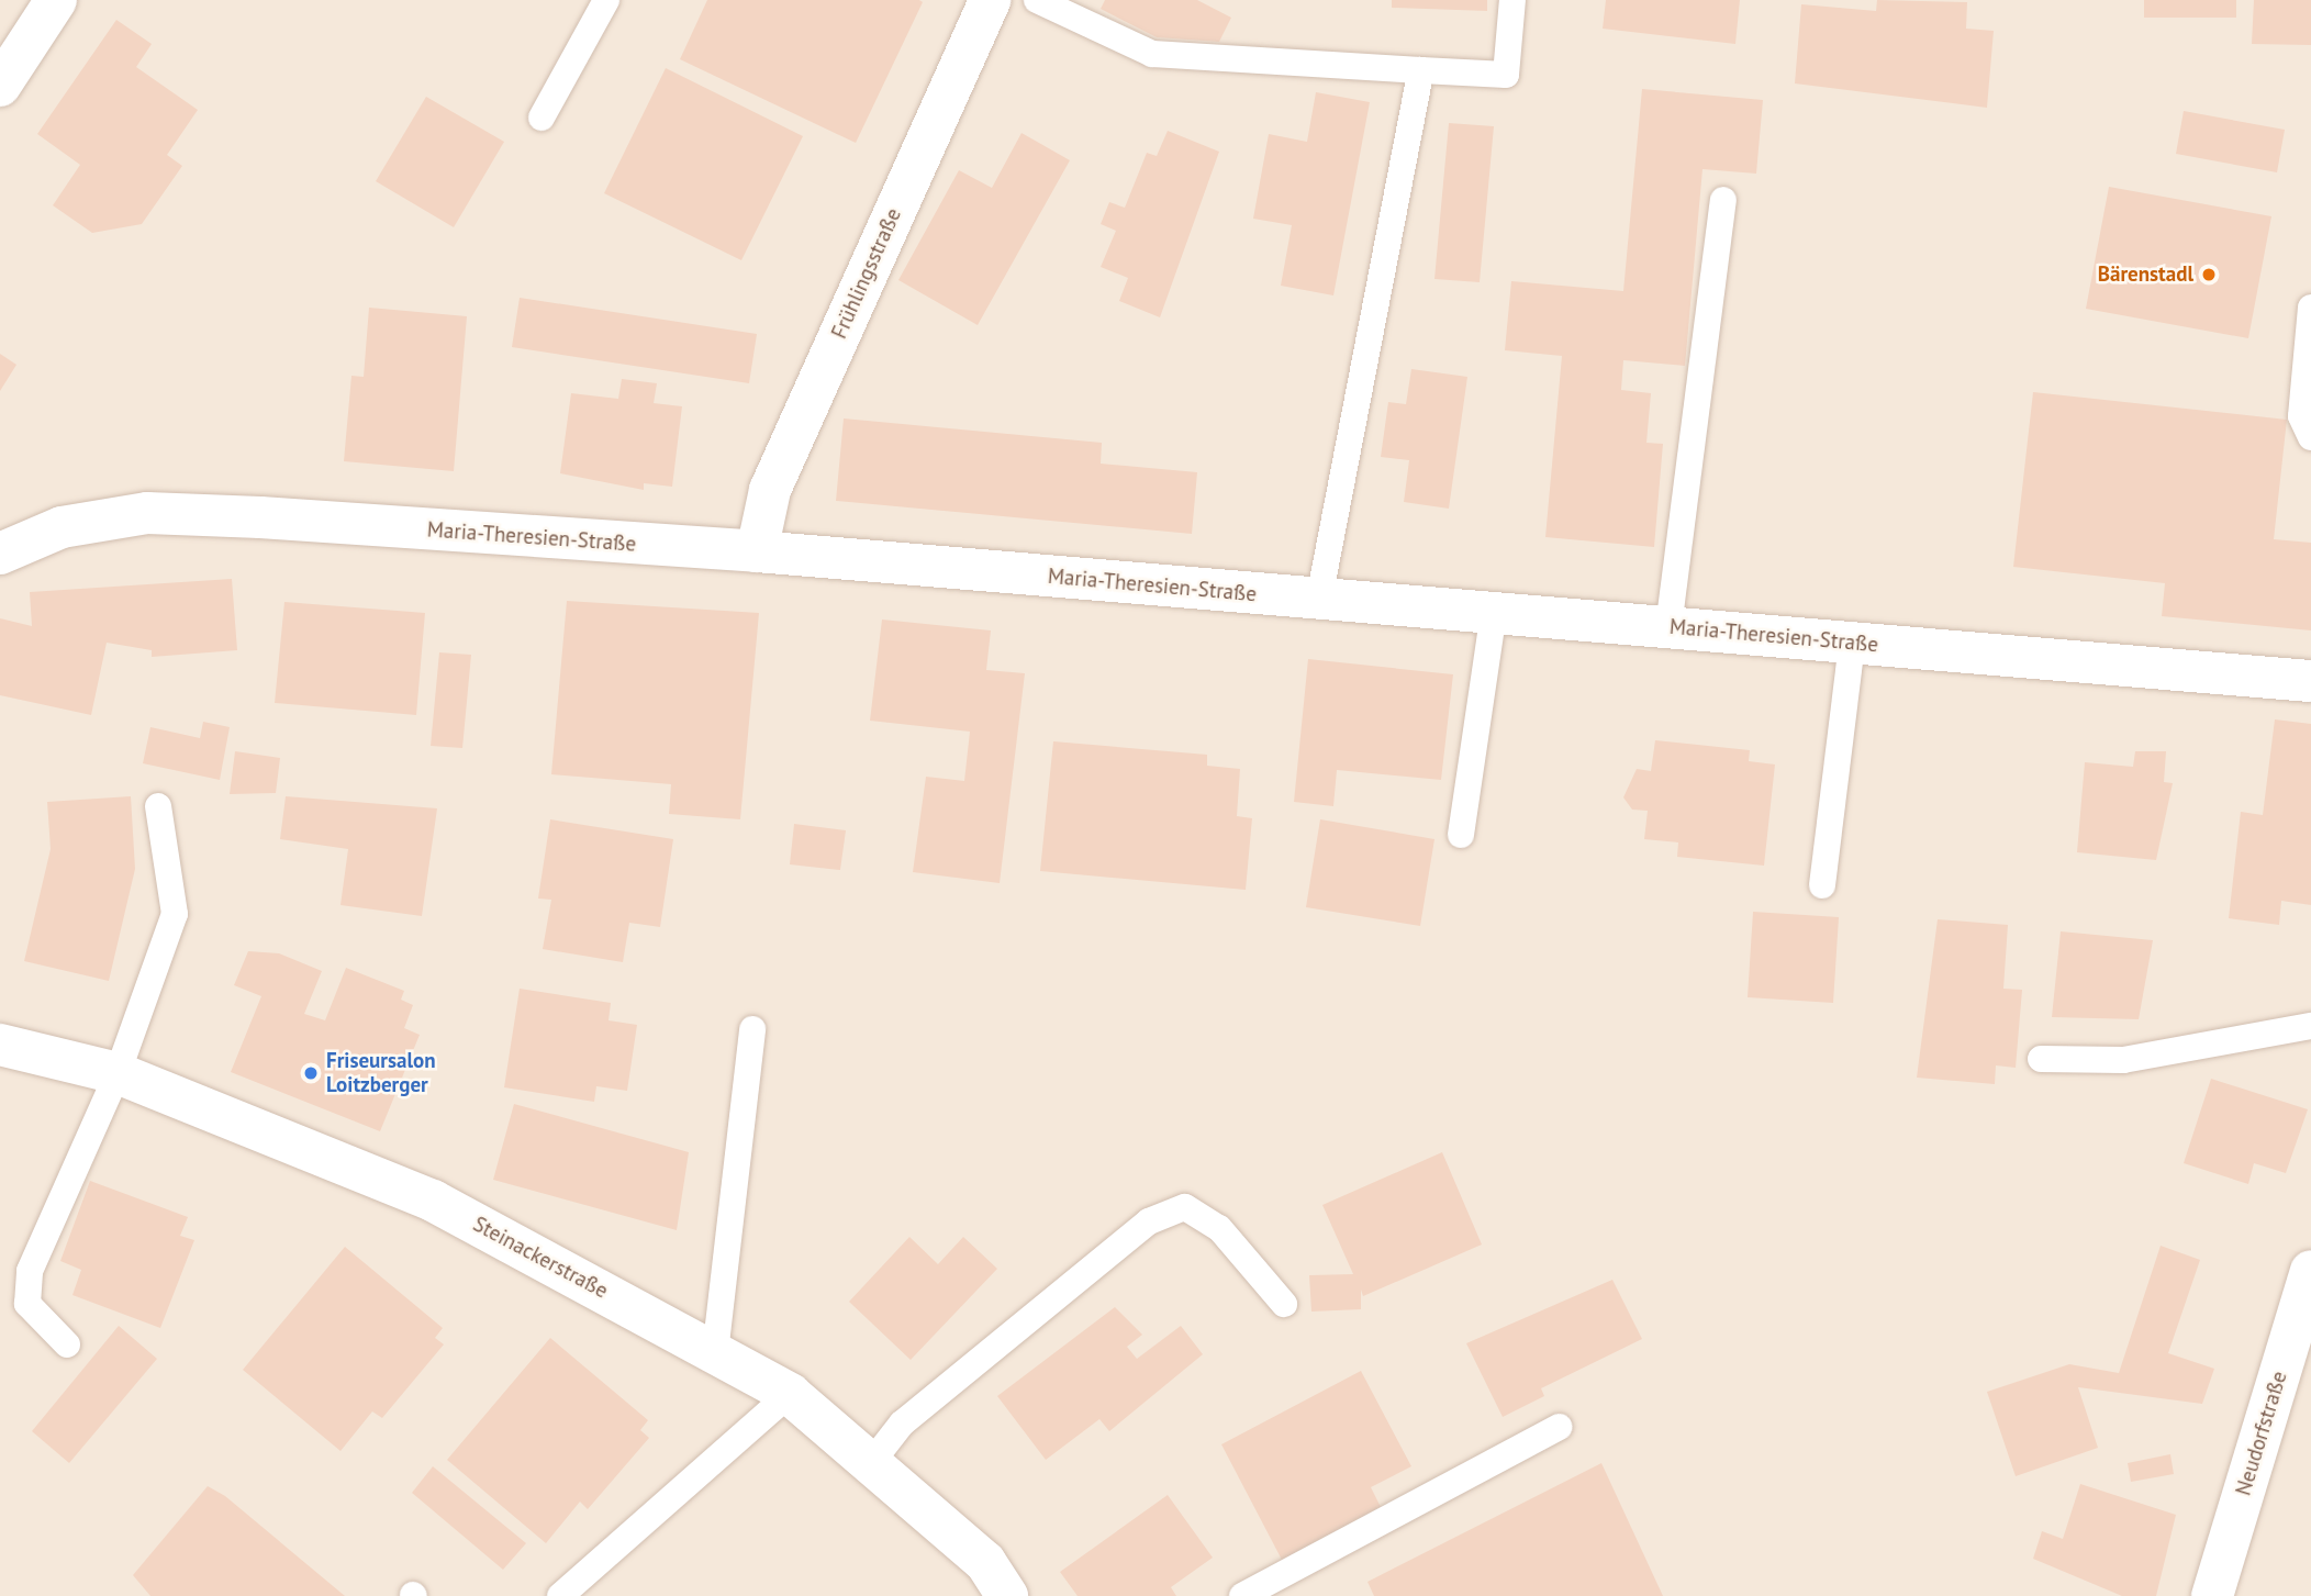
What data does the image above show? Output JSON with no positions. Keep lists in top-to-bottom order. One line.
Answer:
{"streets":{"street":["Frühlingsstraße","Maria-Theresien-Straße","Steinackerstraße","Neudorfstraße"]},"crossings":[["Frühlingsstraße","Maria-Theresien-Straße"]],"places":["Bärenstadl","Friseursalon Loitzberger"]}
